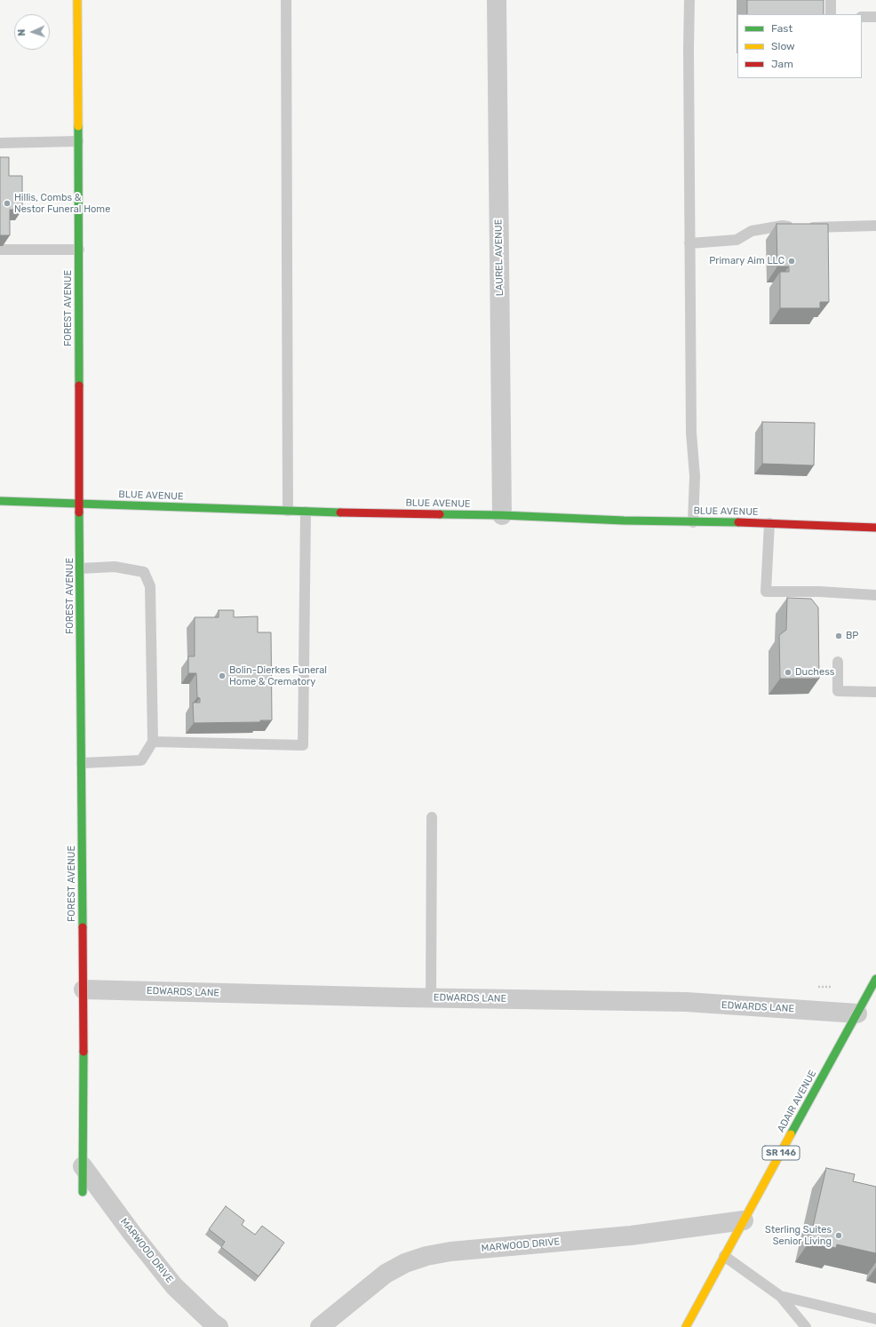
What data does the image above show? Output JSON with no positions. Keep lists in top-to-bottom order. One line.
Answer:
{"streets":{"street":["LAUREL AVENUE","FOREST AVENUE","BLUE AVENUE","EDWARDS LANE","ADAIR AVENUE","SR 146","MARWOOD DRIVE"]},"crossings":[["LAUREL AVENUE","BLUE AVENUE"],["FOREST AVENUE","BLUE AVENUE"],["FOREST AVENUE","EDWARDS LANE"],["FOREST AVENUE","MARWOOD DRIVE"],["EDWARDS LANE","ADAIR AVENUE"],["ADAIR AVENUE","MARWOOD DRIVE"]],"places":["Hillis, Combs & Nestor Funeral Home","Primary Aim LLC","BP","Duchess","Bolin-Dierkes Funeral Home & Crematory","Sterling Suites Senior Living"],"legend":["Fast","Slow","Jam"],"north":"left"}
